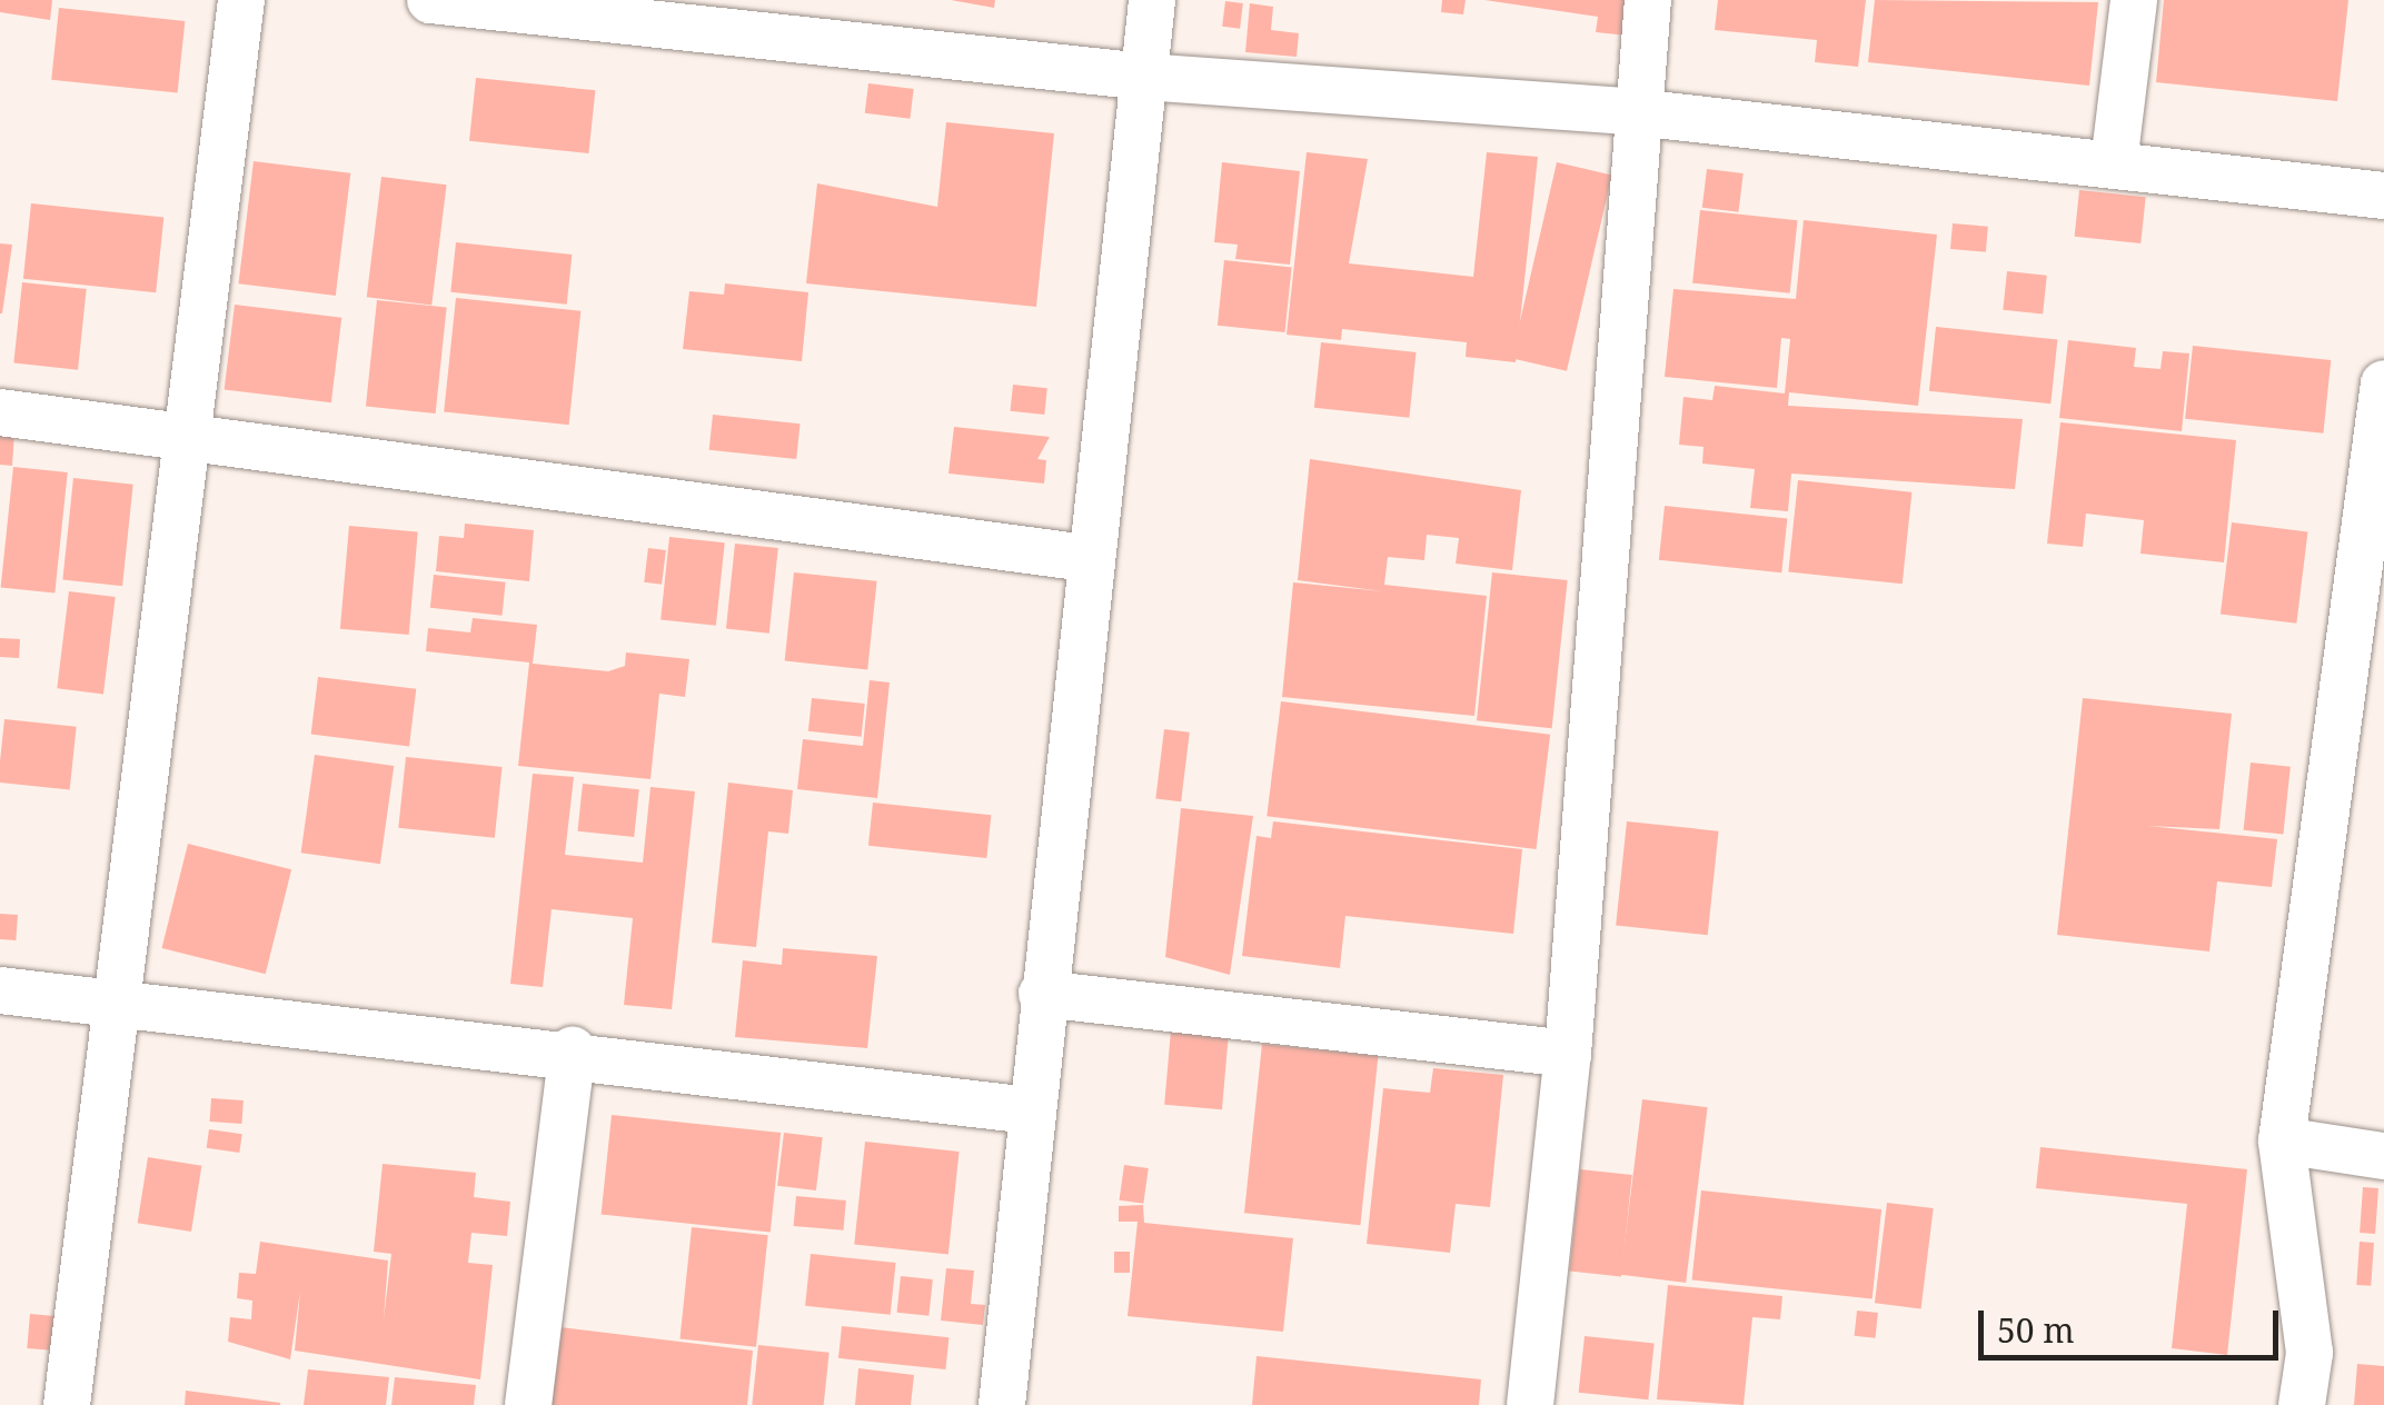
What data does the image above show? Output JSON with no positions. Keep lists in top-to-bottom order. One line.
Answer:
{"scale_bar":"50 m"}
